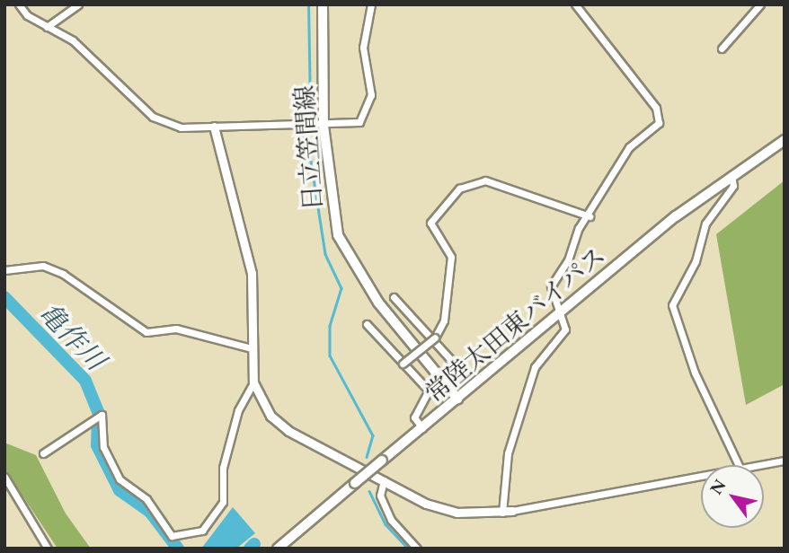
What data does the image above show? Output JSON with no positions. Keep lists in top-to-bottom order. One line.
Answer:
{"streets":{"main road":["日立笠間線","常陸太田東バイパス"]},"crossings":[["日立笠間線","常陸太田東バイパス"]],"water":["亀作川"],"north":"top left"}
